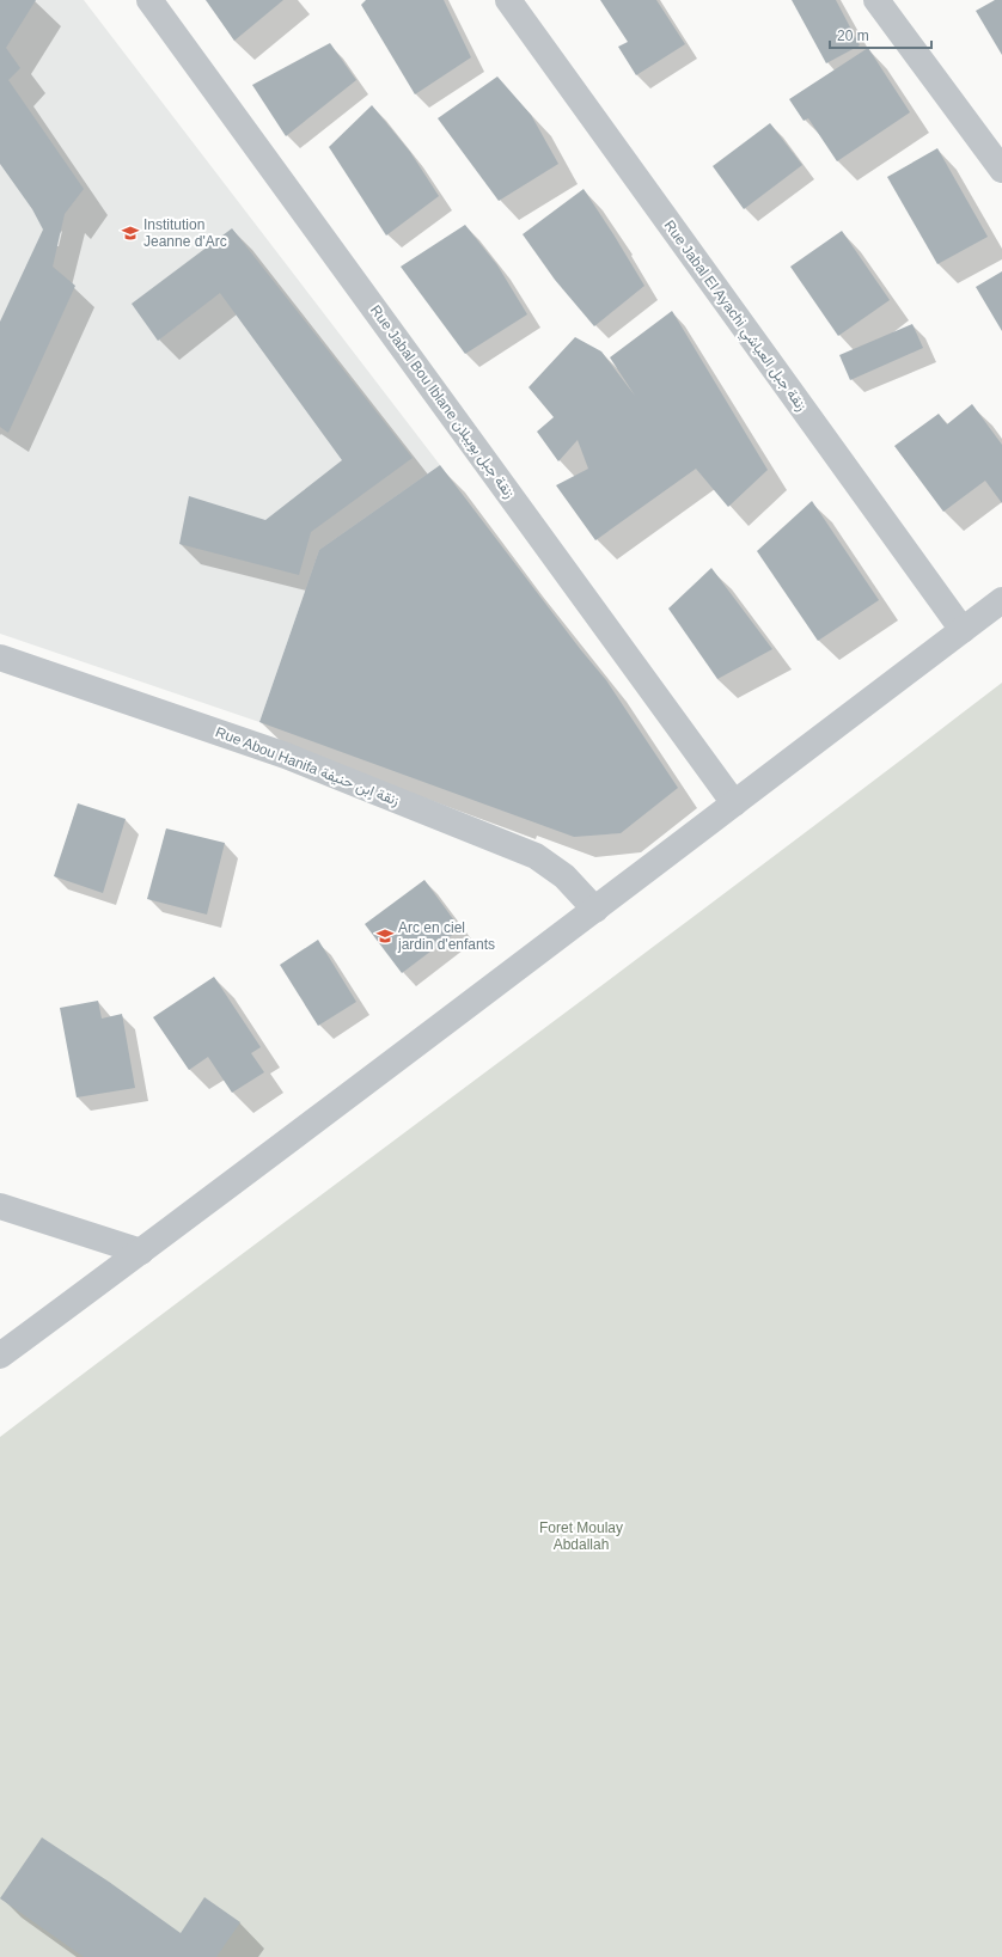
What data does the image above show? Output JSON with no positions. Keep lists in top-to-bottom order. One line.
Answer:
{"streets":{"street":["Rue Jabal El Ayachi زنقة جبل العياشي","Rue Jabal Bou Iblane زنقة جبل بويبلان","Rue Abou Hanifa زنقة اٍبن حنيفة"]},"parks":["Foret Moulay Abdallah"],"places":{"school or university":["Institution Jeanne d'Arc","Arc en ciel jardin d'enfants"]},"scale_bar":"20 m"}
